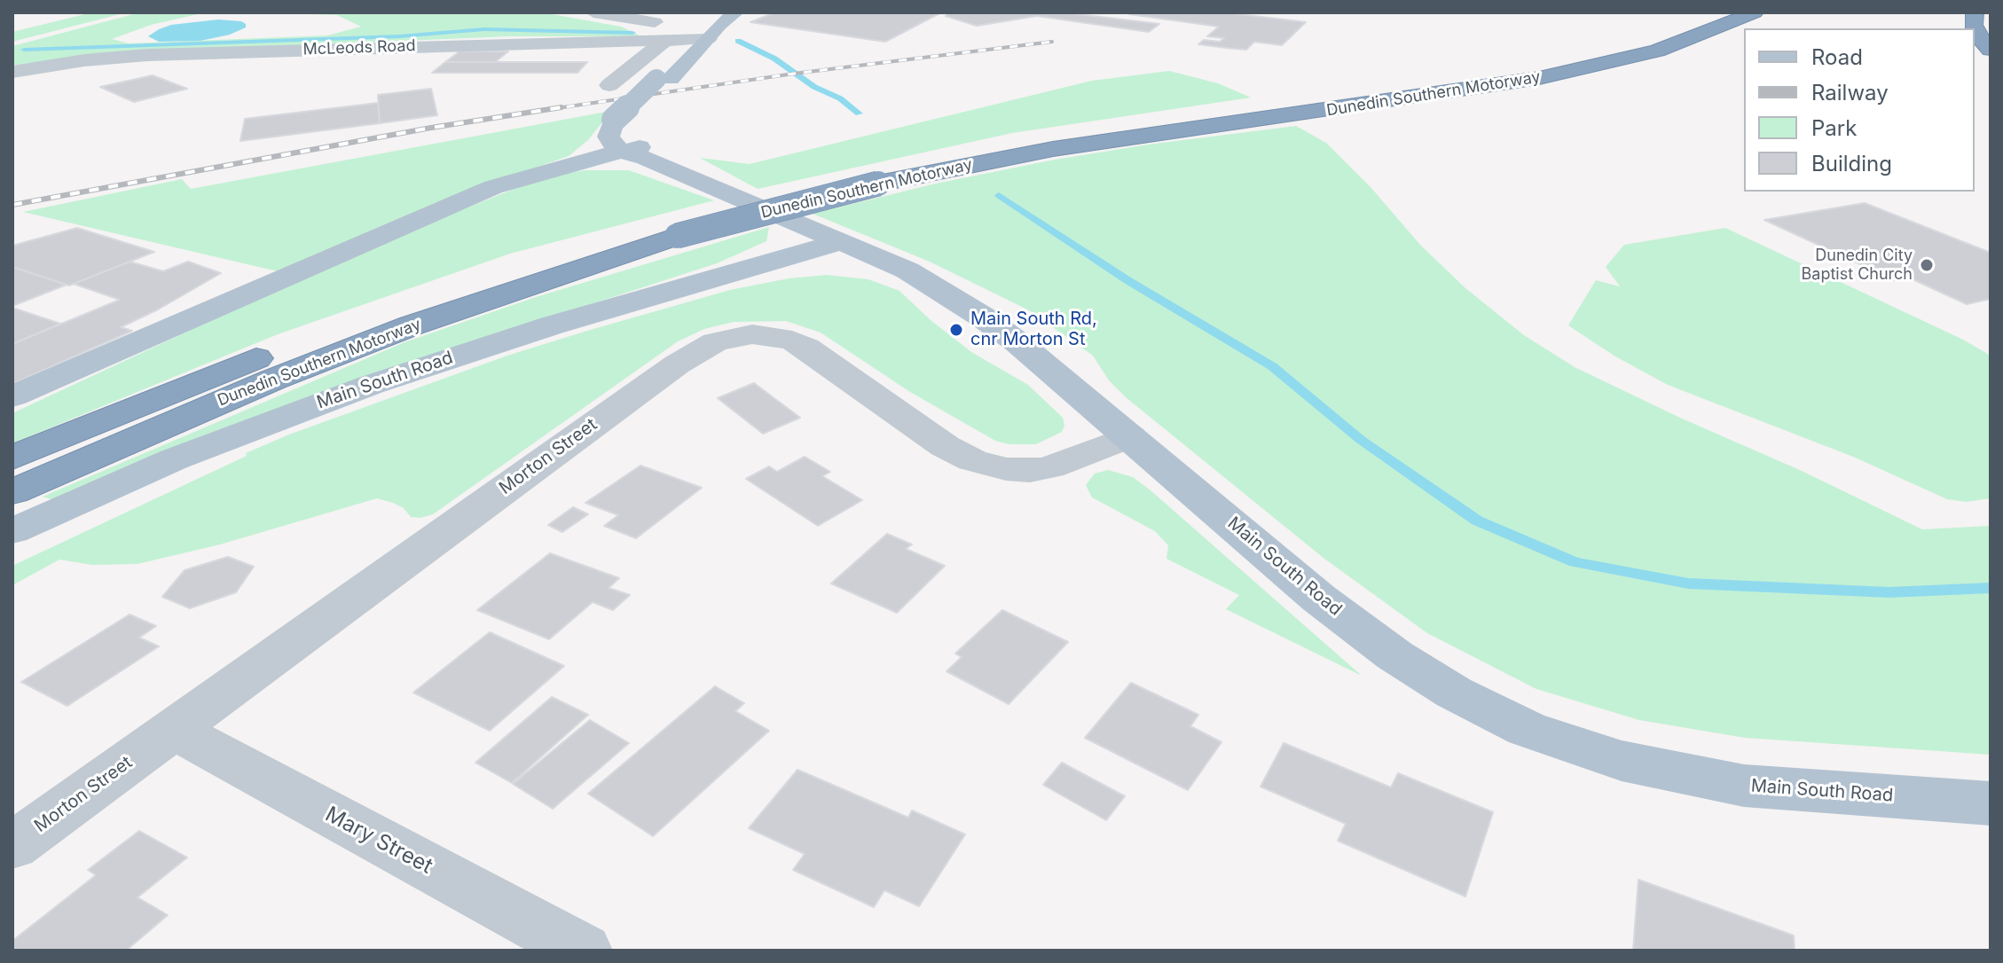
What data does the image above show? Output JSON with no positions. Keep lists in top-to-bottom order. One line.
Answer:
{"streets":{"highway":["Dunedin Southern Motorway"],"main road":["Main South Road"],"street":["McLeods Road","Morton Street","Mary Street"]},"crossings":[["Main South Road","Morton Street"],["Morton Street","Mary Street"]],"places":["Dunedin City Baptist Church","Main South Rd, cnr Morton St"],"legend":["Road","Railway","Park","Building"]}
